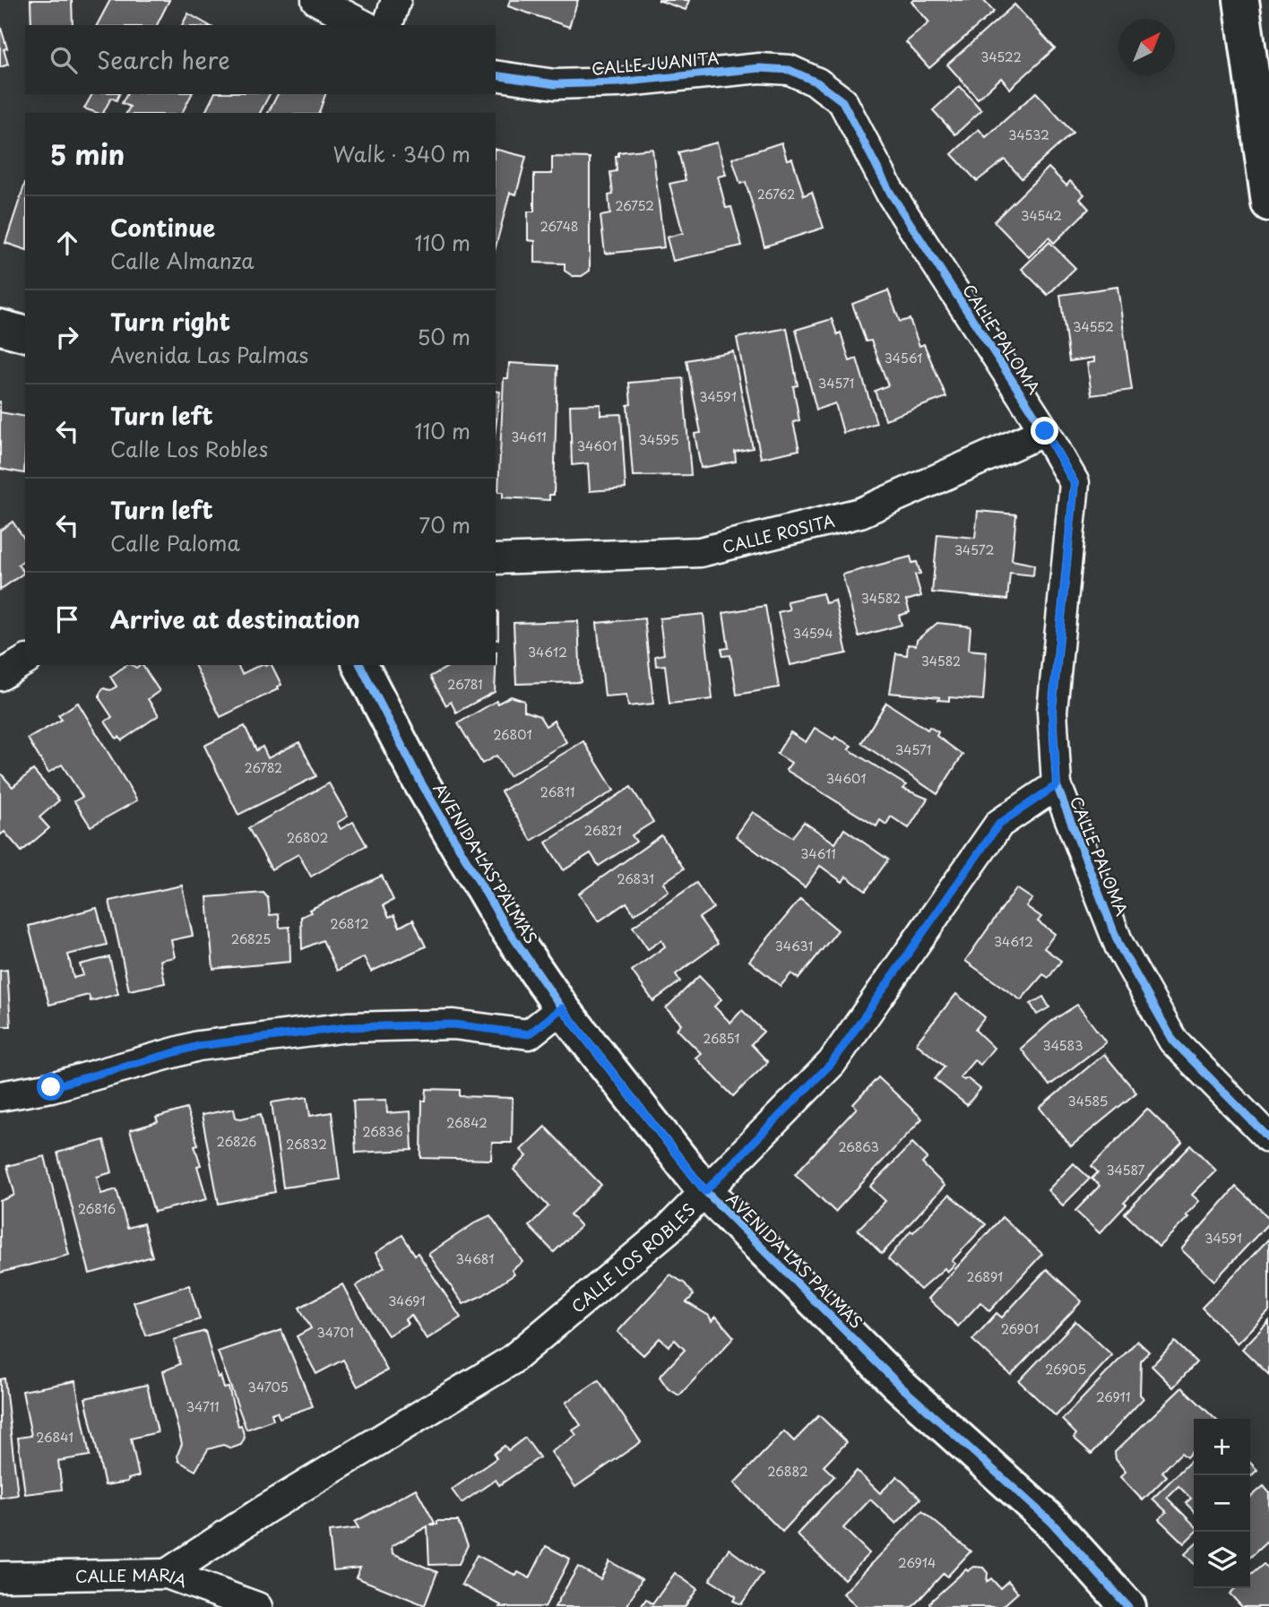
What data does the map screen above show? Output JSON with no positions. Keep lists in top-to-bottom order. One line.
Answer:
{"streets":{"main road":["AVENIDA LAS PALMAS"],"street":["CALLE JUANITA","CALLE PALOMA","CALLE ROSITA","CALLE LOS ROBLES","CALLE MARIA"]},"crossings":[["CALLE JUANITA","CALLE PALOMA"],["CALLE PALOMA","CALLE ROSITA"],["CALLE PALOMA","CALLE LOS ROBLES"],["AVENIDA LAS PALMAS","CALLE LOS ROBLES"],["CALLE LOS ROBLES","CALLE MARIA"]],"house_numbers":["34522","34532","26762","26752","34542","26748","34552","34561","34571","34591","34611","34595","34601","34572","34582","34594","34612","34582","26781","26801","34571","26782","34601","26811","26821","26802","34611","26831","26812","26825","34612","34631","26851","34583","34585","26842","26836","26826","26832","26863","34587","26816","34591","34681","26891","34691","26901","34701","26905","34705","26911","34711","26841","26882","26914"],"north":"top right","page":{"search":"Search here","heading":["5 min","Walk · 340 m"],"list":[["Continue","Calle Almanza","110 m"],["Turn right","Avenida Las Palmas","50 m"],["Turn left","Calle Los Robles","110 m"],["Turn left","Calle Paloma","70 m"],"Arrive at destination"],"map_buttons":["+","−"]}}
